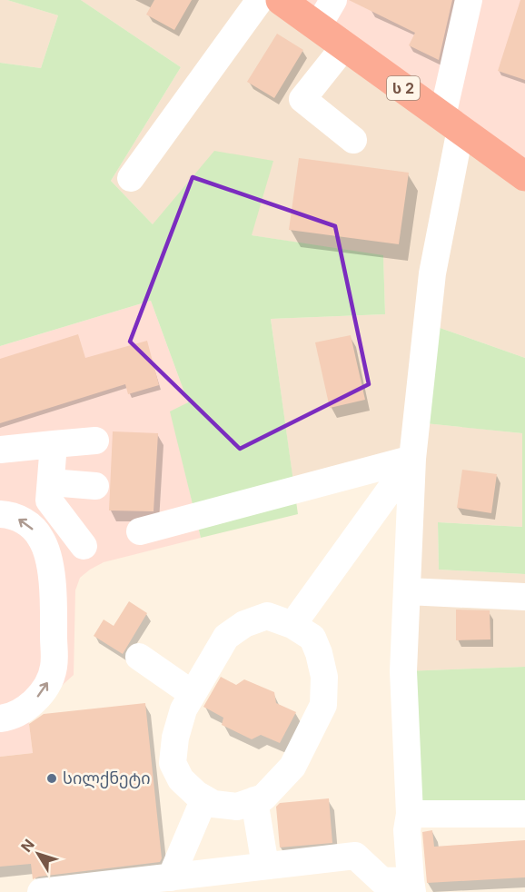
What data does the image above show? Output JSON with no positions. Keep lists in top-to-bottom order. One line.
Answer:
{"streets":{"highway":["ს 2"]},"places":["სილქნეტი"],"north":"top left"}
